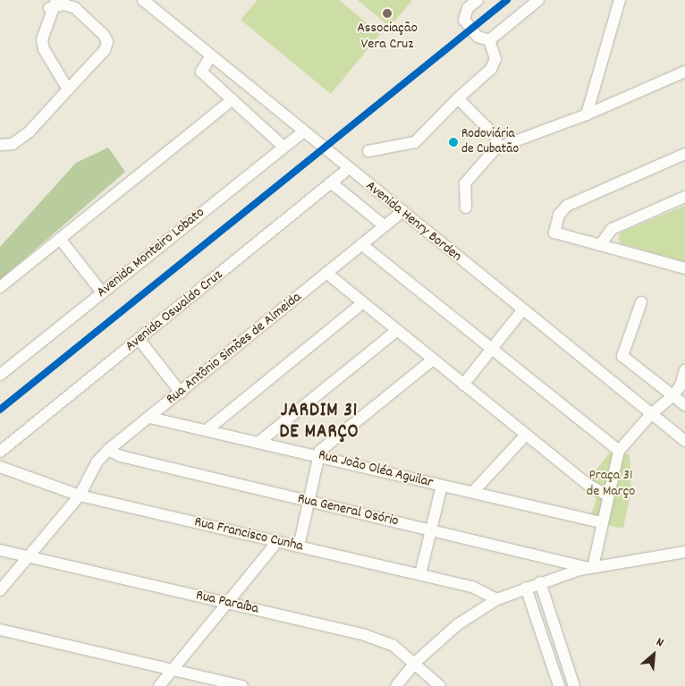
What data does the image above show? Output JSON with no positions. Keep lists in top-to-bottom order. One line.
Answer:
{"streets":{"street":["Avenida Henry Borden","Avenida Monteiro Lobato","Avenida Oswaldo Cruz","Rua Antônio Simões de Almeida","Rua João Oléa Aguilar","Rua General Osório","Rua Francisco Cunha","Rua Paraíba"]},"crossings":[["Avenida Henry Borden","Avenida Monteiro Lobato"],["Avenida Henry Borden","Avenida Oswaldo Cruz"],["Avenida Henry Borden","Rua Antônio Simões de Almeida"],["Rua Antônio Simões de Almeida","Rua João Oléa Aguilar"],["Rua Antônio Simões de Almeida","Rua General Osório"],["Rua Antônio Simões de Almeida","Rua Francisco Cunha"],["Rua Antônio Simões de Almeida","Rua Paraíba"]],"districts":["JARDIM 31 DE MARÇO"],"parks":["Praça 31 de Março"],"places":["Associação Vera Cruz","Rodoviária de Cubatão"],"north":"top right"}
